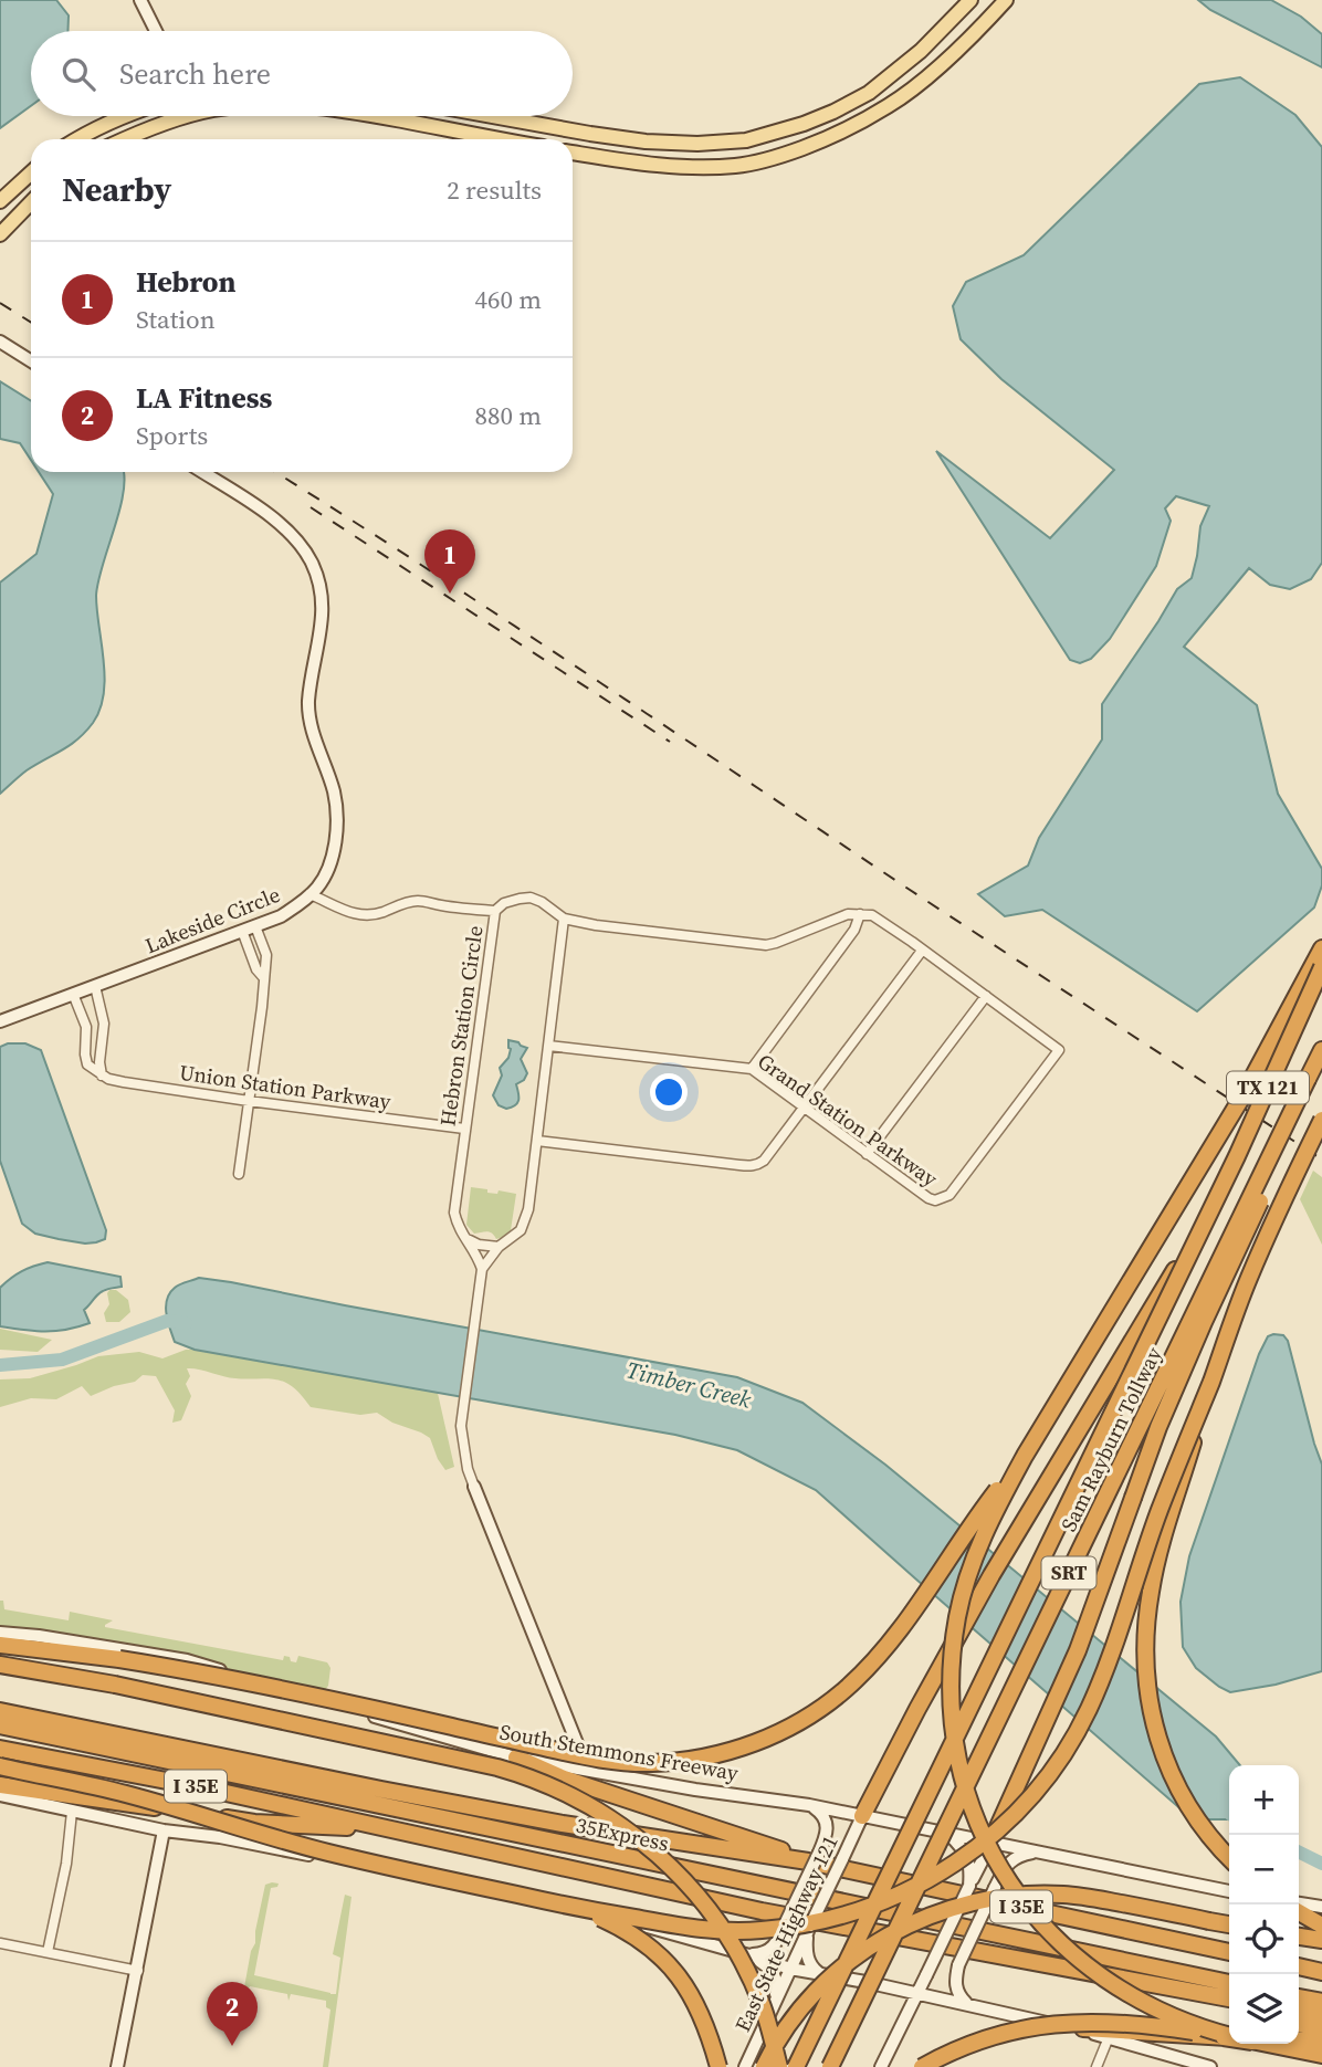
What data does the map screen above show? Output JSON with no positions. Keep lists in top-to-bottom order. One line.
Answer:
{"streets":{"highway":["TX 121","Sam Rayburn Tollway","SRT","I 35E","35Express"],"main road":["Lakeside Circle","South Stemmons Freeway","East State Highway 121"],"street":["Hebron Station Circle","Union Station Parkway","Grand Station Parkway"]},"crossings":[["Hebron Station Circle","Union Station Parkway"],["TX 121","Sam Rayburn Tollway"],["South Stemmons Freeway","East State Highway 121"]],"water":["Timber Creek"],"page":{"search":"Search here","heading":["Nearby","2 results"],"list":[{"mark":"1","name":"Hebron","note":"Station","value":"460 m"},{"mark":"2","name":"LA Fitness","note":"Sports","value":"880 m"}],"pins":["1","2"],"map_buttons":["+","−"]}}
